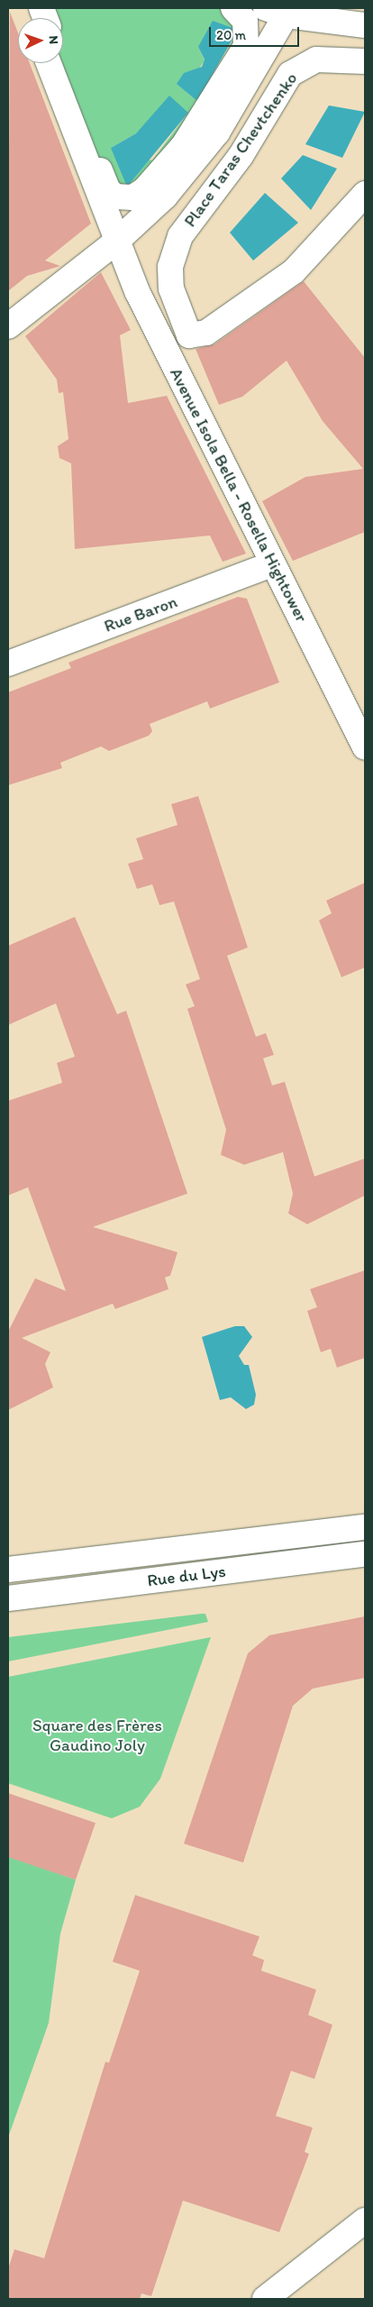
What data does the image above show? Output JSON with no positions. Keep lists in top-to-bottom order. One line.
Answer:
{"streets":{"street":["Place Taras Chevtchenko","Avenue Isola Bella - Rosella Hightower","Rue Baron","Rue du Lys"]},"crossings":[["Avenue Isola Bella - Rosella Hightower","Rue Baron"]],"parks":["Square des Frères Gaudino Joly"],"scale_bar":"20 m","north":"right"}
